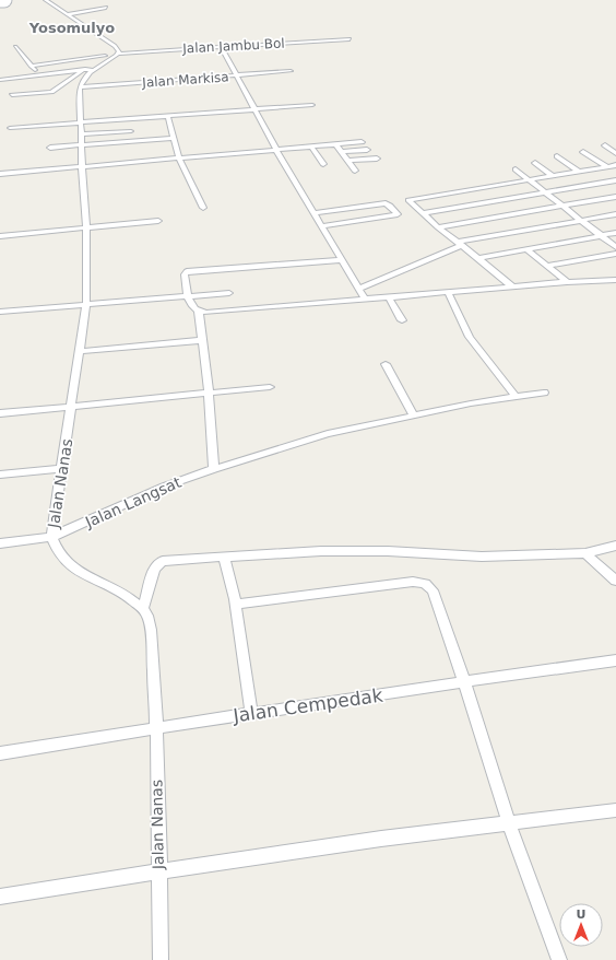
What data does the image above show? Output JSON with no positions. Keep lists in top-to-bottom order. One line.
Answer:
{"streets":{"street":["Jalan Jambu Bol","Jalan Markisa","Jalan Nanas","Jalan Langsat","Jalan Cempedak"]},"crossings":[["Jalan Markisa","Jalan Nanas"],["Jalan Nanas","Jalan Langsat"],["Jalan Nanas","Jalan Cempedak"]],"districts":["Yosomulyo"],"north":"top"}
